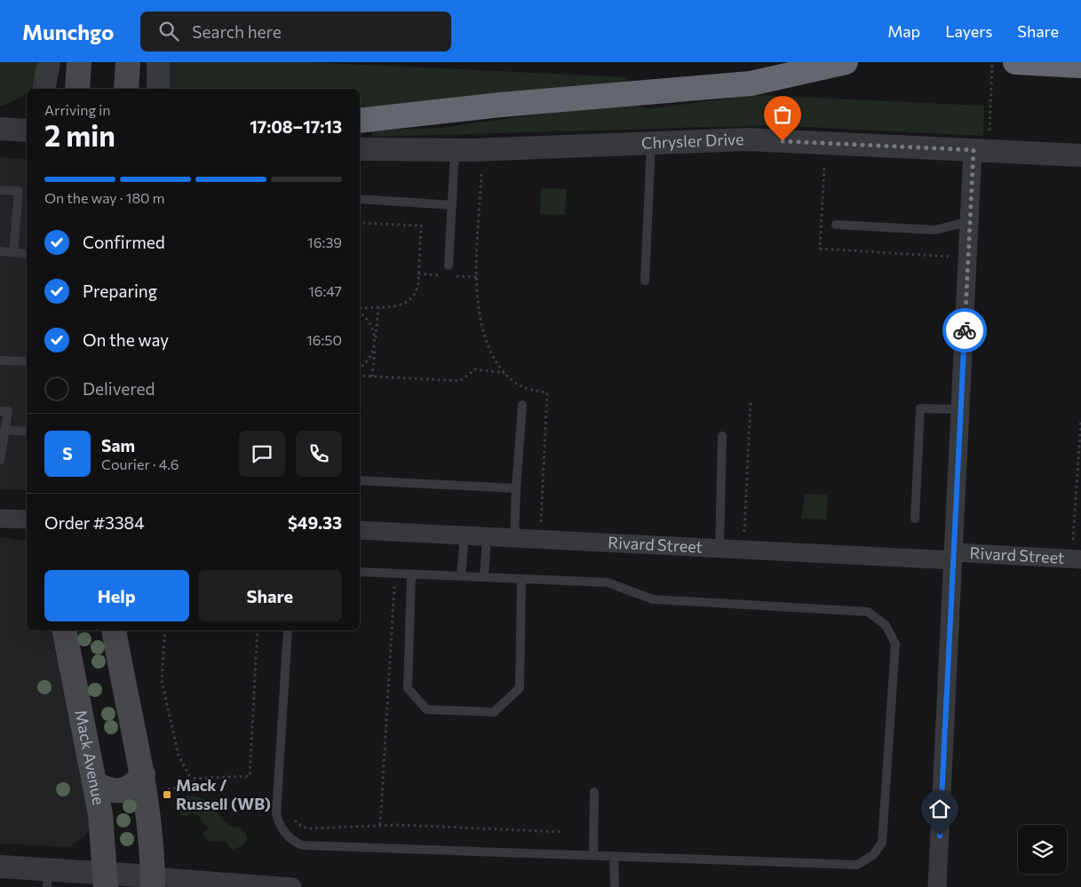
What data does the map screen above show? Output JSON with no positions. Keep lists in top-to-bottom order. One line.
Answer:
{"streets":{"main road":["Mack Avenue"],"street":["Chrysler Drive","Rivard Street"]},"places":{"transit":["Mack / Russell (WB)"]},"page":{"header":"Munchgo","search":"Search here","nav":["Map","Layers","Share"],"heading":["2 min","Arriving in","17:08–17:13"],"panel":["Sam","Courier · 4.6","Order #3384","$49.33"],"bar":"On the way · 180 m","list":[["Confirmed","16:39"],["Preparing","16:47"],["On the way","16:50"],"Delivered"],"round":"S","buttons":["Help","Share"]}}
